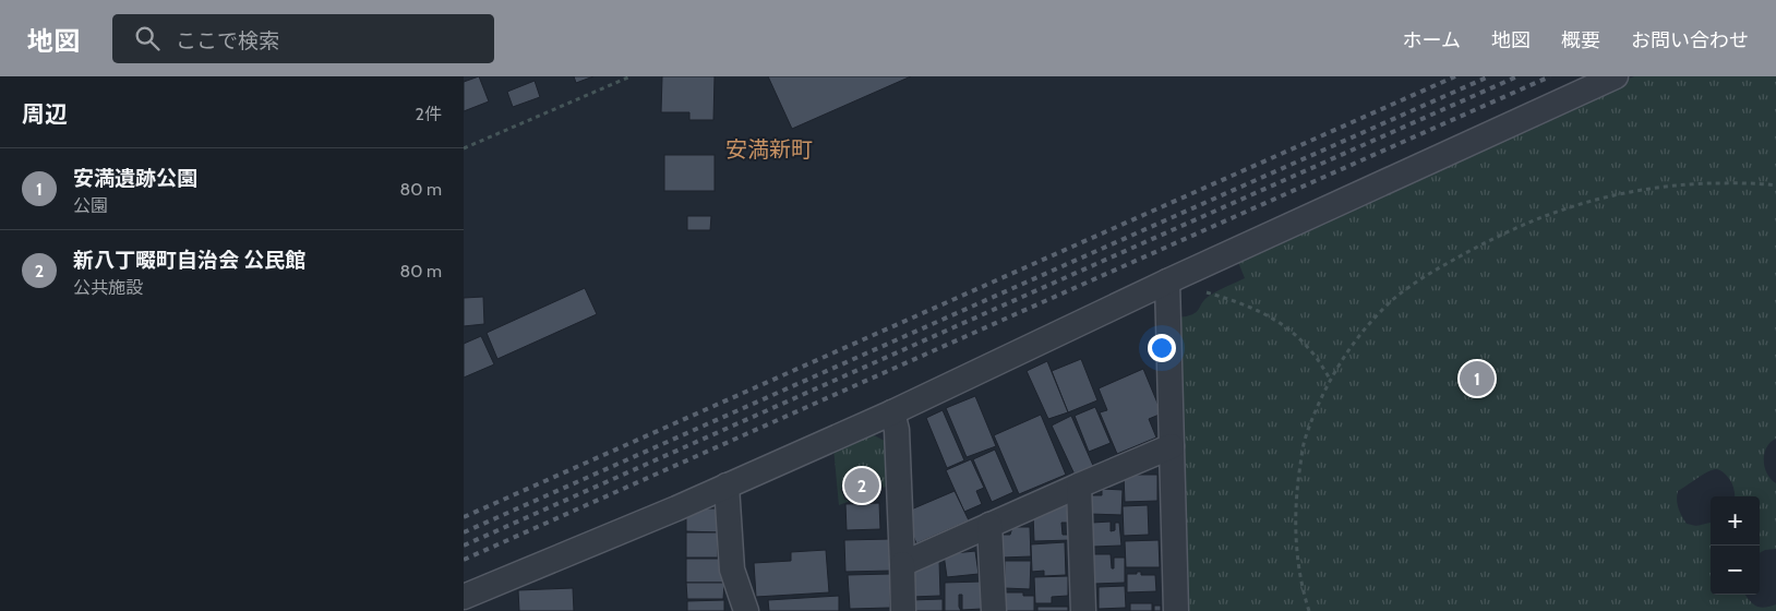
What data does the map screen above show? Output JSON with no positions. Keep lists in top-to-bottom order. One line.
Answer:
{"districts":["安満新町"],"page":{"header":"地図","search":"ここで検索","nav":["ホーム","地図","概要","お問い合わせ"],"heading":["周辺","2件"],"list":[{"mark":"1","name":"安満遺跡公園","note":"公園","value":"80 m"},{"mark":"2","name":"新八丁畷町自治会 公民館","note":"公共施設","value":"80 m"}],"pins":["1","2"],"map_buttons":["+","−"]}}
